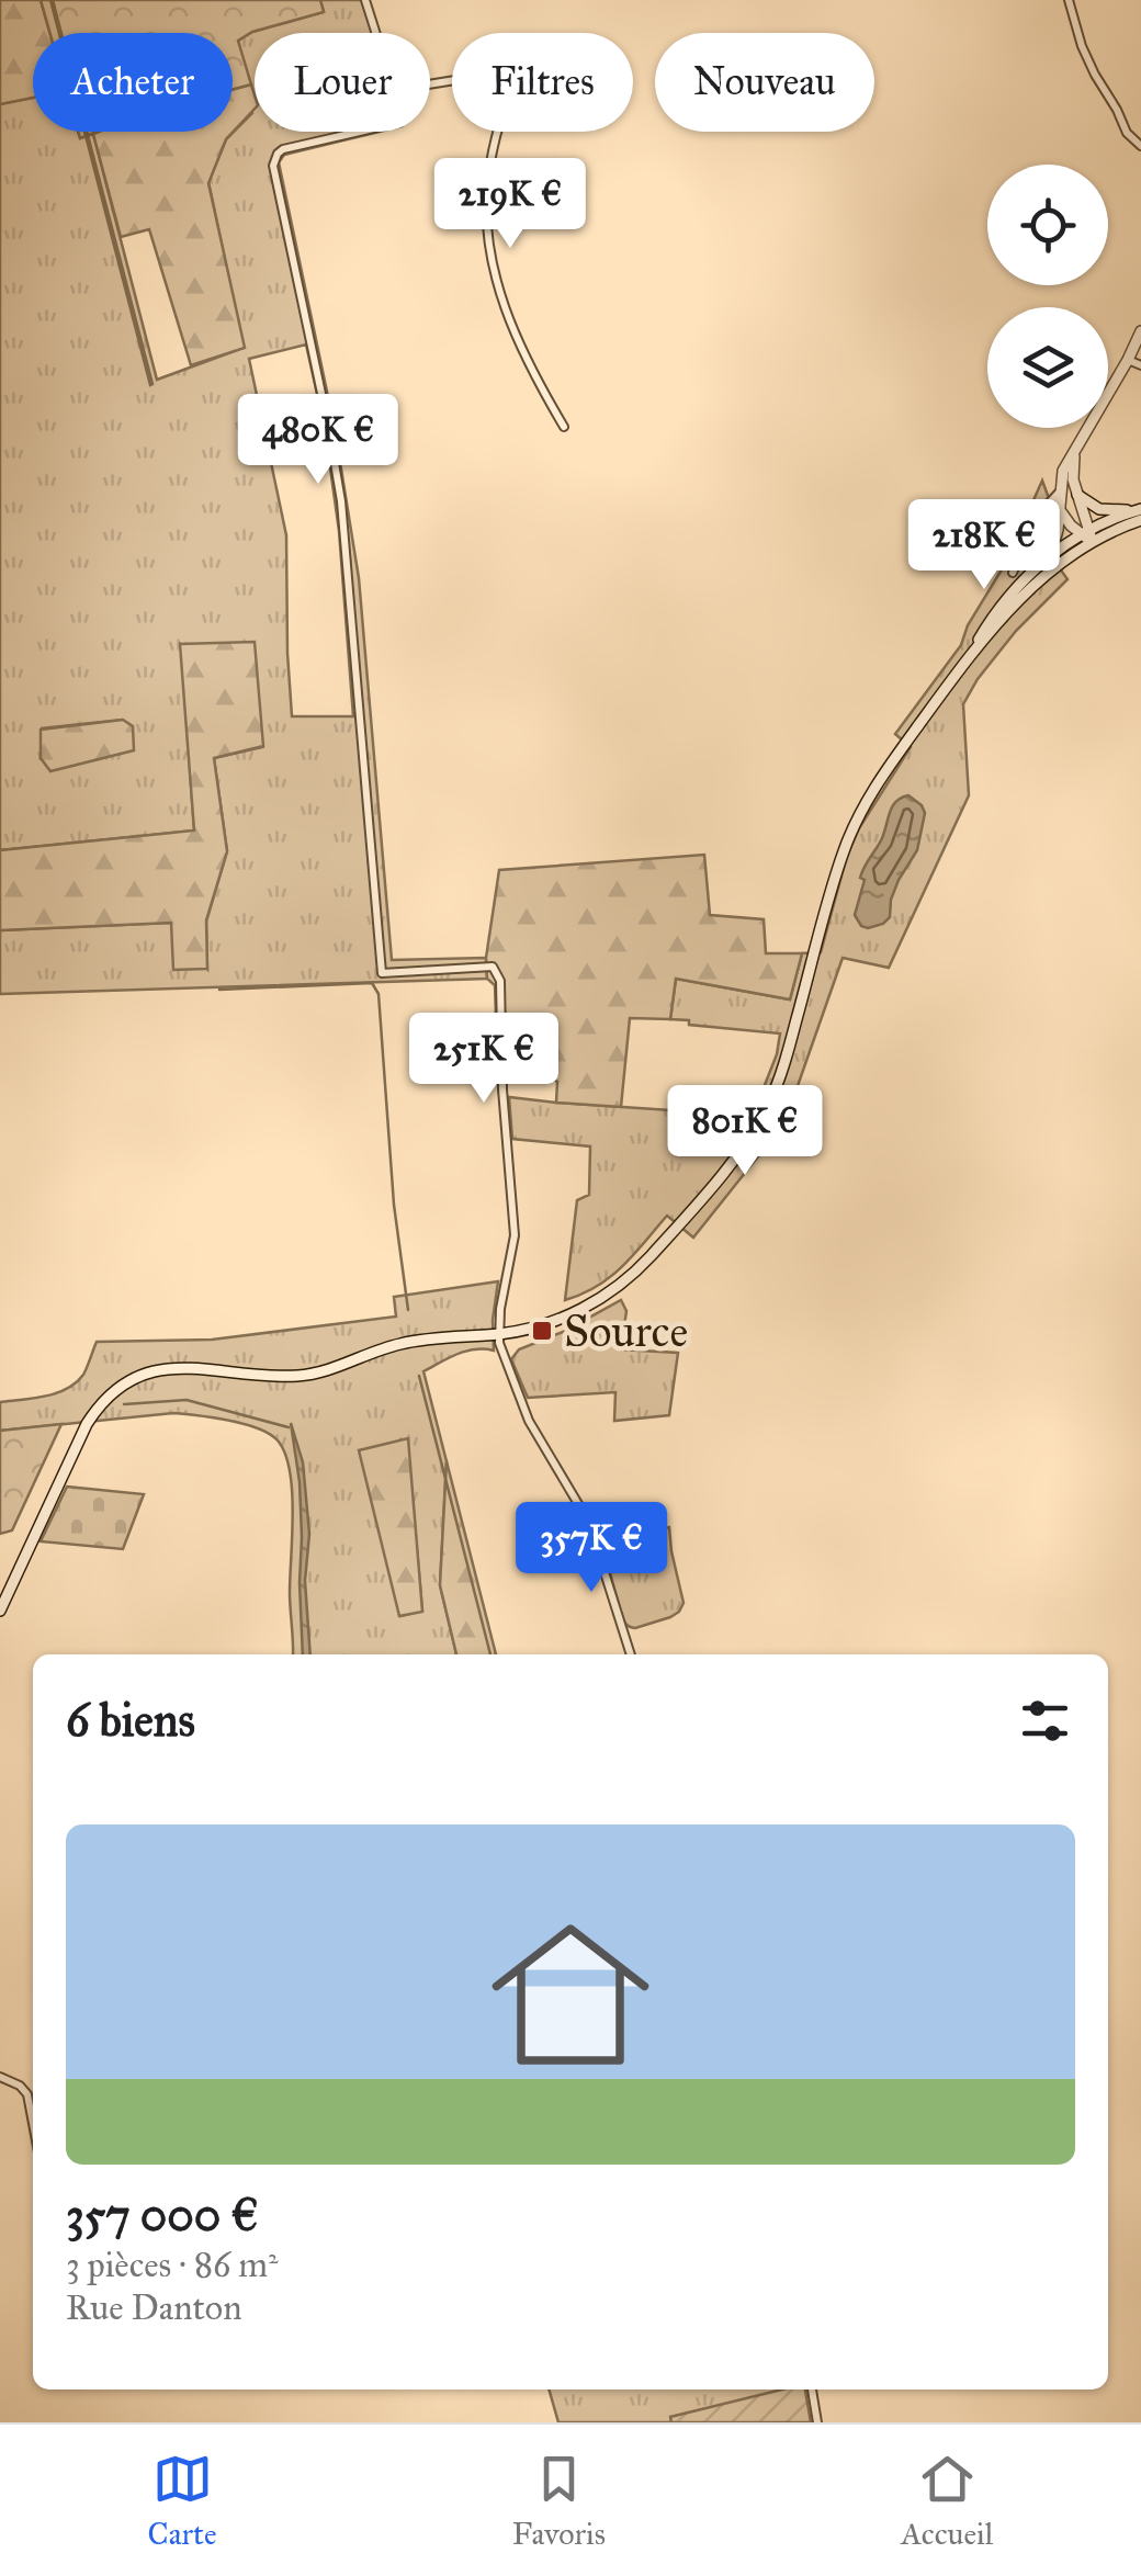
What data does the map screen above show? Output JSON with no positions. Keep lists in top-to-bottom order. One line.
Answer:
{"places":{"transit":["Source"]},"page":{"chip":["Acheter","Louer","Filtres","Nouveau"],"price":["219K €","480K €","218K €","251K €","801K €","357K €"],"heading":"6 biens","list":[{"name":"357 000 €","note":"3 pièces · 86 m² · Rue Danton"}],"tabs":["Carte","Favoris","Accueil"]}}
